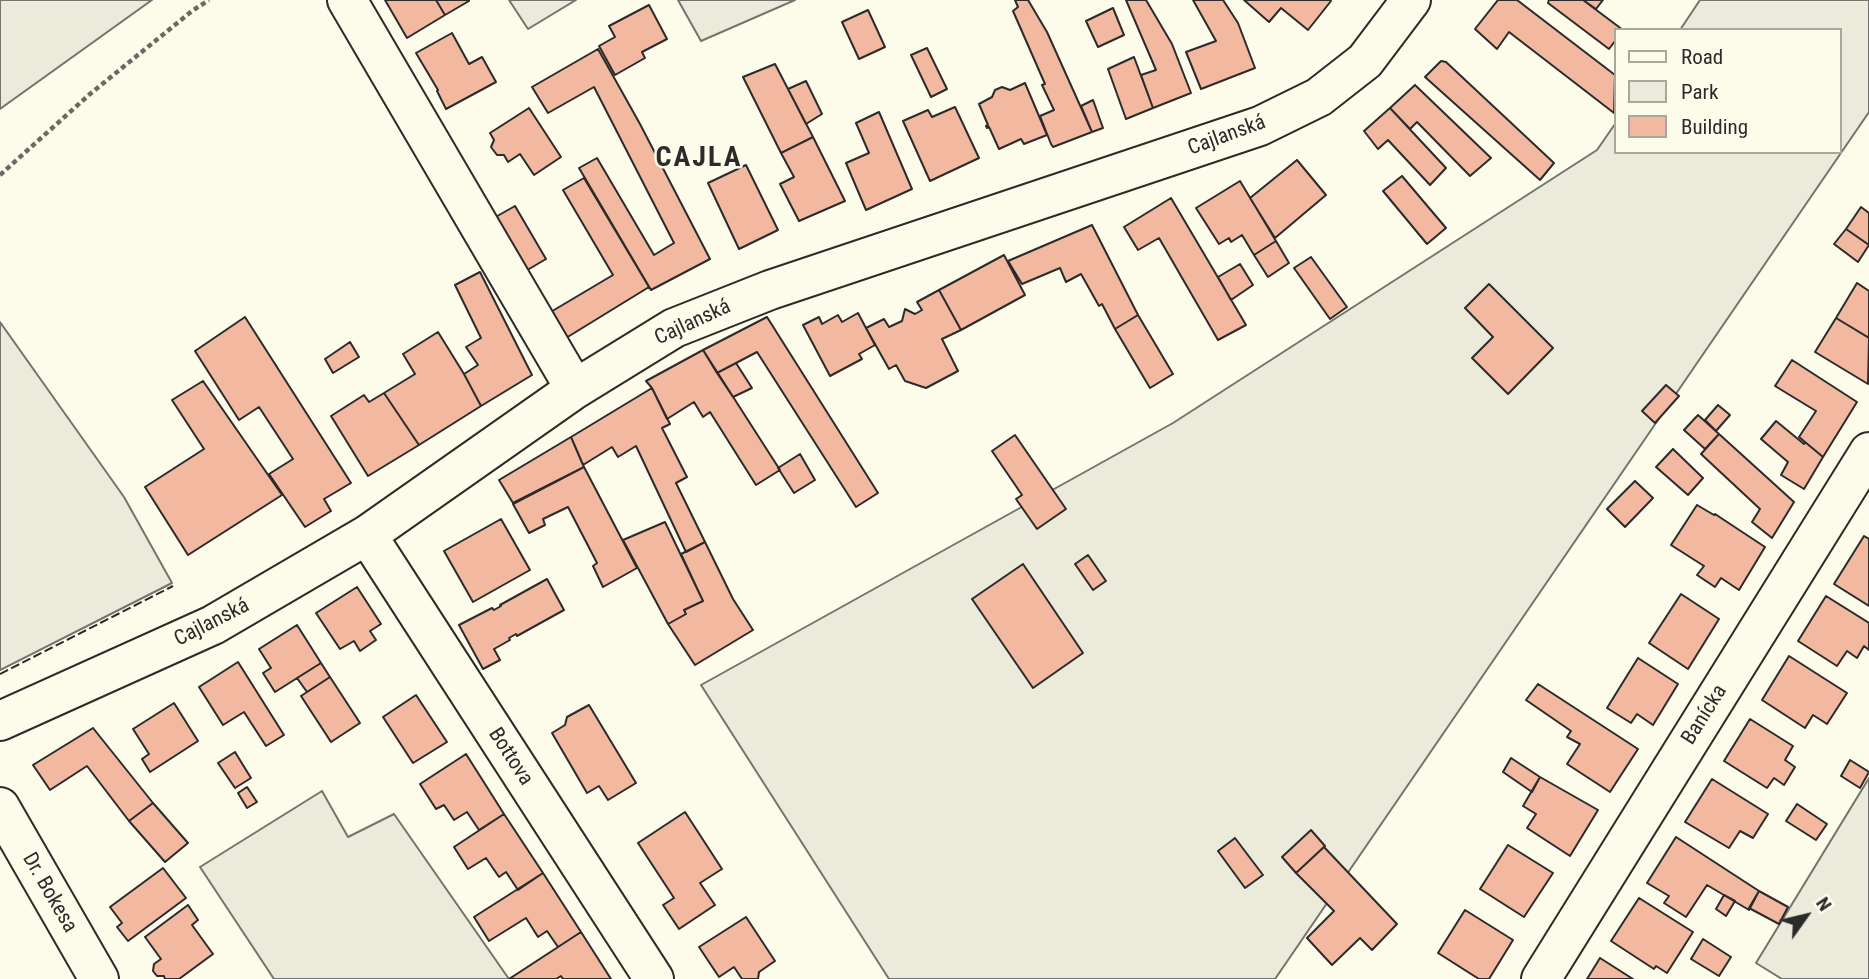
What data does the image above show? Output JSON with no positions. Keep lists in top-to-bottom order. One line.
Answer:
{"streets":{"street":["Cajlanská","Banícka","Bottova","Dr. Bokesa"]},"crossings":[["Cajlanská","Bottova"]],"districts":["CAJLA"],"legend":["Road","Park","Building"],"north":"top right"}
